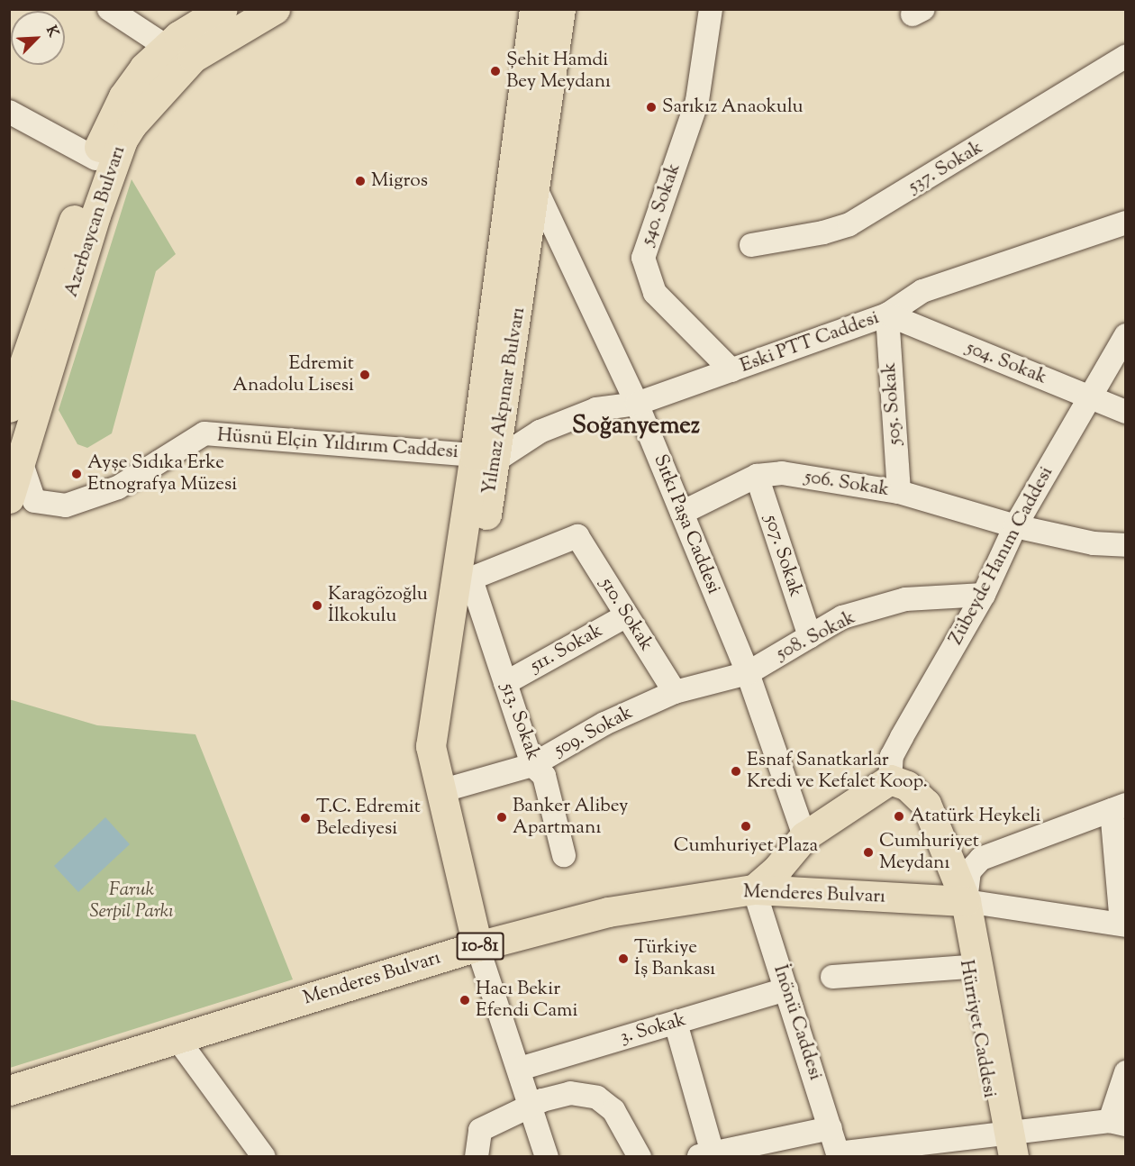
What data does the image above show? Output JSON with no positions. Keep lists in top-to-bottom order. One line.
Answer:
{"streets":{"main road":["Azerbaycan Bulvarı","Yılmaz Akpınar Bulvarı","Menderes Bulvarı","10-81","Hürriyet Caddesi"],"street":["537. Sokak","540. Sokak","Eski PTT Caddesi","504. Sokak","505. Sokak","Hüsnü Elçin Yıldırım Caddesi","506. Sokak","Sıtkı Paşa Caddesi","507. Sokak","Zübeyde Hanım Caddesi","510. Sokak","508. Sokak","511. Sokak","513. Sokak","509. Sokak","İnönü Caddesi","3. Sokak"]},"crossings":[["540. Sokak","Eski PTT Caddesi"],["Azerbaycan Bulvarı","Hüsnü Elçin Yıldırım Caddesi"],["Eski PTT Caddesi","504. Sokak"],["Eski PTT Caddesi","Yılmaz Akpınar Bulvarı"],["Eski PTT Caddesi","505. Sokak"],["Eski PTT Caddesi","Hüsnü Elçin Yıldırım Caddesi"],["Eski PTT Caddesi","Sıtkı Paşa Caddesi"],["504. Sokak","505. Sokak"],["504. Sokak","Zübeyde Hanım Caddesi"],["Yılmaz Akpınar Bulvarı","Hüsnü Elçin Yıldırım Caddesi"],["Yılmaz Akpınar Bulvarı","Sıtkı Paşa Caddesi"],["Yılmaz Akpınar Bulvarı","510. Sokak"],["Yılmaz Akpınar Bulvarı","513. Sokak"],["Yılmaz Akpınar Bulvarı","509. Sokak"],["Yılmaz Akpınar Bulvarı","Menderes Bulvarı"],["505. Sokak","506. Sokak"],["506. Sokak","Sıtkı Paşa Caddesi"],["506. Sokak","507. Sokak"],["506. Sokak","Zübeyde Hanım Caddesi"],["Sıtkı Paşa Caddesi","508. Sokak"],["Sıtkı Paşa Caddesi","509. Sokak"],["507. Sokak","508. Sokak"],["Zübeyde Hanım Caddesi","508. Sokak"],["Zübeyde Hanım Caddesi","Hürriyet Caddesi"],["510. Sokak","511. Sokak"],["510. Sokak","513. Sokak"],["510. Sokak","509. Sokak"],["508. Sokak","509. Sokak"],["511. Sokak","513. Sokak"],["513. Sokak","509. Sokak"],["Menderes Bulvarı","10-81"],["Menderes Bulvarı","İnönü Caddesi"],["Menderes Bulvarı","Hürriyet Caddesi"],["10-81","Hürriyet Caddesi"],["İnönü Caddesi","3. Sokak"]],"districts":["Soğanyemez"],"parks":["Faruk Serpil Parkı"],"places":["Şehit Hamdi Bey Meydanı","Sarıkız Anaokulu","Migros","Edremit Anadolu Lisesi","Ayşe Sıdıka Erke Etnografya Müzesi","Karagözoğlu İlkokulu","Esnaf Sanatkarlar Kredi ve Kefalet Koop.","Atatürk Heykeli","Banker Alibey Apartmanı","T.C. Edremit Belediyesi","Cumhuriyet Plaza","Cumhuriyet Meydanı","Türkiye İş Bankası","Hacı Bekir Efendi Cami"],"north":"top right"}
